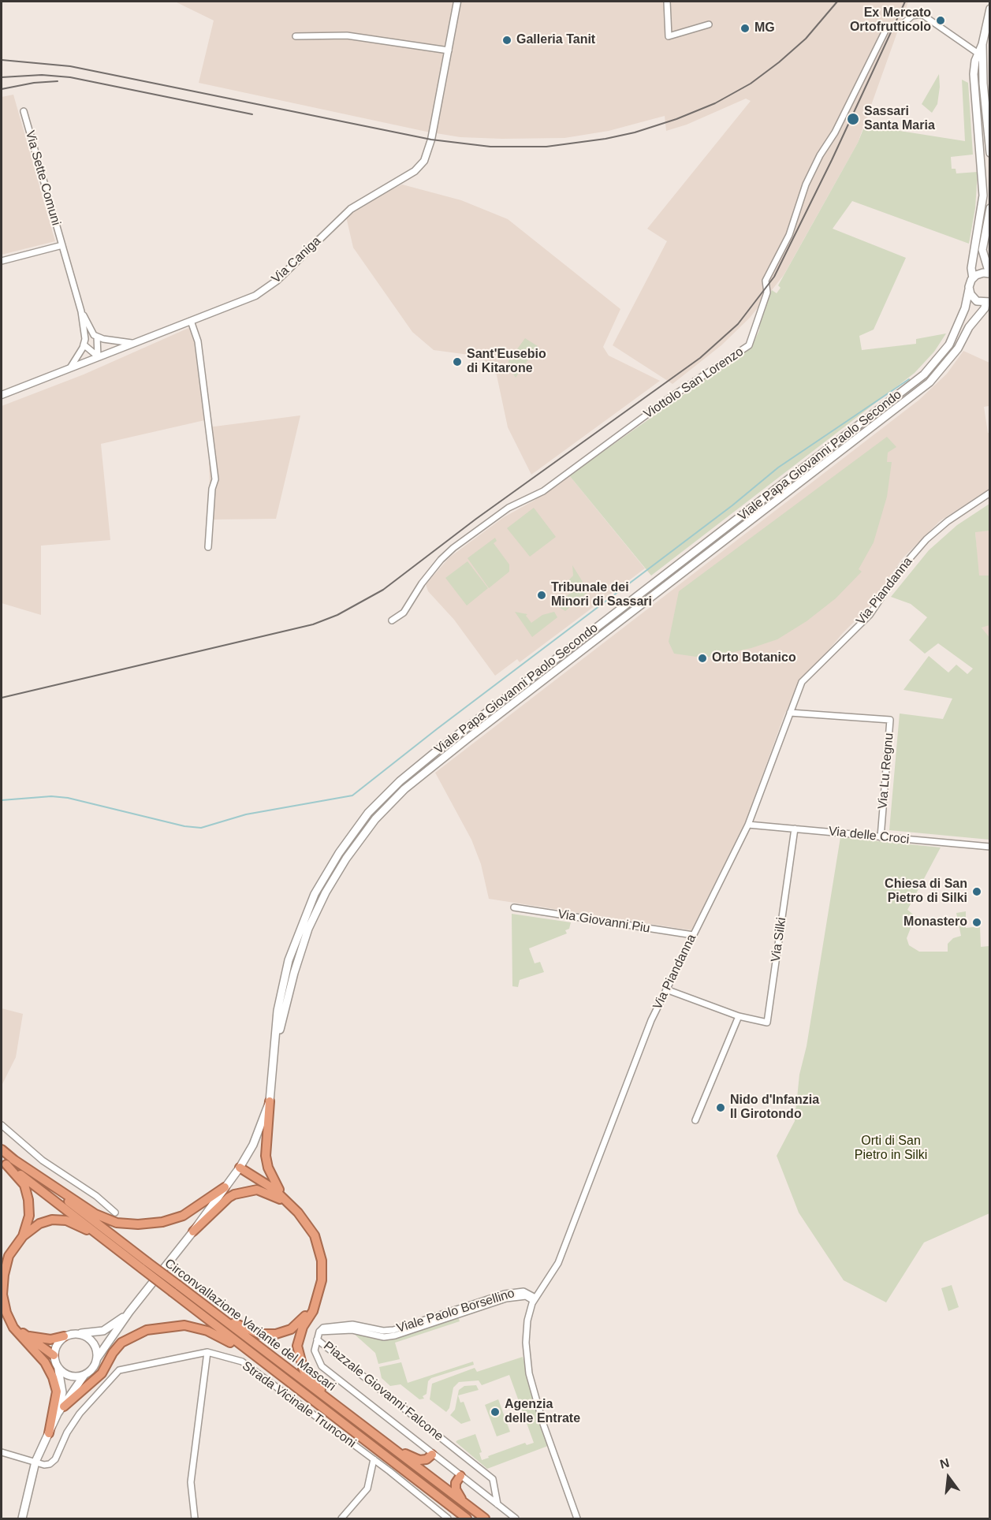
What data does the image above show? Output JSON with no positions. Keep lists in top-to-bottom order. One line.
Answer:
{"streets":{"highway":["Circonvallazione Variante del Mascari"],"main road":["Viale Papa Giovanni Paolo Secondo"],"street":["Via Sette Comuni","Via Caniga","Viottolo San Lorenzo","Via Piandanna","Via Lu Regnu","Via delle Croci","Via Giovanni Piu","Via Silki","Viale Paolo Borsellino","Piazzale Giovanni Falcone","Strada Vicinale Trunconi"]},"crossings":[["Viottolo San Lorenzo","Viale Papa Giovanni Paolo Secondo"],["Via Piandanna","Via Lu Regnu"],["Via Piandanna","Via delle Croci"],["Via Piandanna","Via Giovanni Piu"],["Via Piandanna","Via Silki"],["Via Piandanna","Viale Paolo Borsellino"],["Via Lu Regnu","Via delle Croci"],["Via delle Croci","Via Silki"],["Viale Paolo Borsellino","Piazzale Giovanni Falcone"]],"parks":["Orti di San Pietro in Silki"],"places":["Ex Mercato Ortofrutticolo","MG","Galleria Tanit","Sassari Santa Maria","Sant'Eusebio di Kitarone","Tribunale dei Minori di Sassari","Orto Botanico","Chiesa di San Pietro di Silki","Monastero","Nido d'Infanzia Il Girotondo","Agenzia delle Entrate"],"north":"top"}
